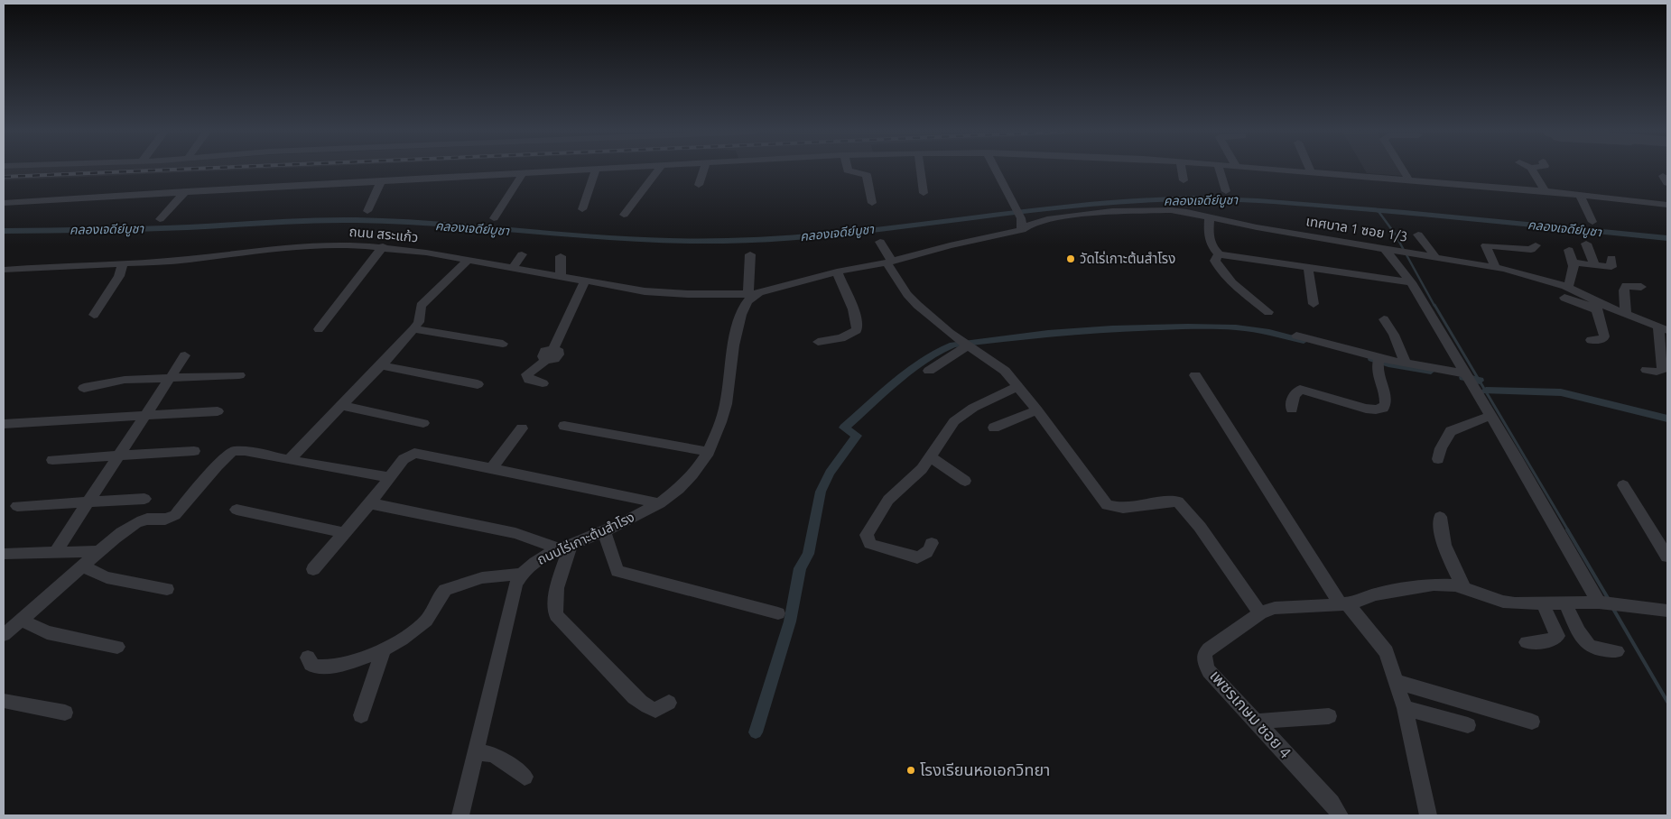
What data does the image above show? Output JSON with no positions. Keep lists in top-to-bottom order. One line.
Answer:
{"streets":{"street":["เทศบาล 1 ซอย 1/3","ถนน สระแก้ว","ถนนไร่เกาะต้นสำโรง","เพชรเกษม ซอย 4"]},"crossings":[["ถนน สระแก้ว","ถนนไร่เกาะต้นสำโรง"]],"water":["คลองเจดีย์บูชา"],"places":["วัดไร่เกาะต้นสำโรง","โรงเรียนหอเอกวิทยา"]}
